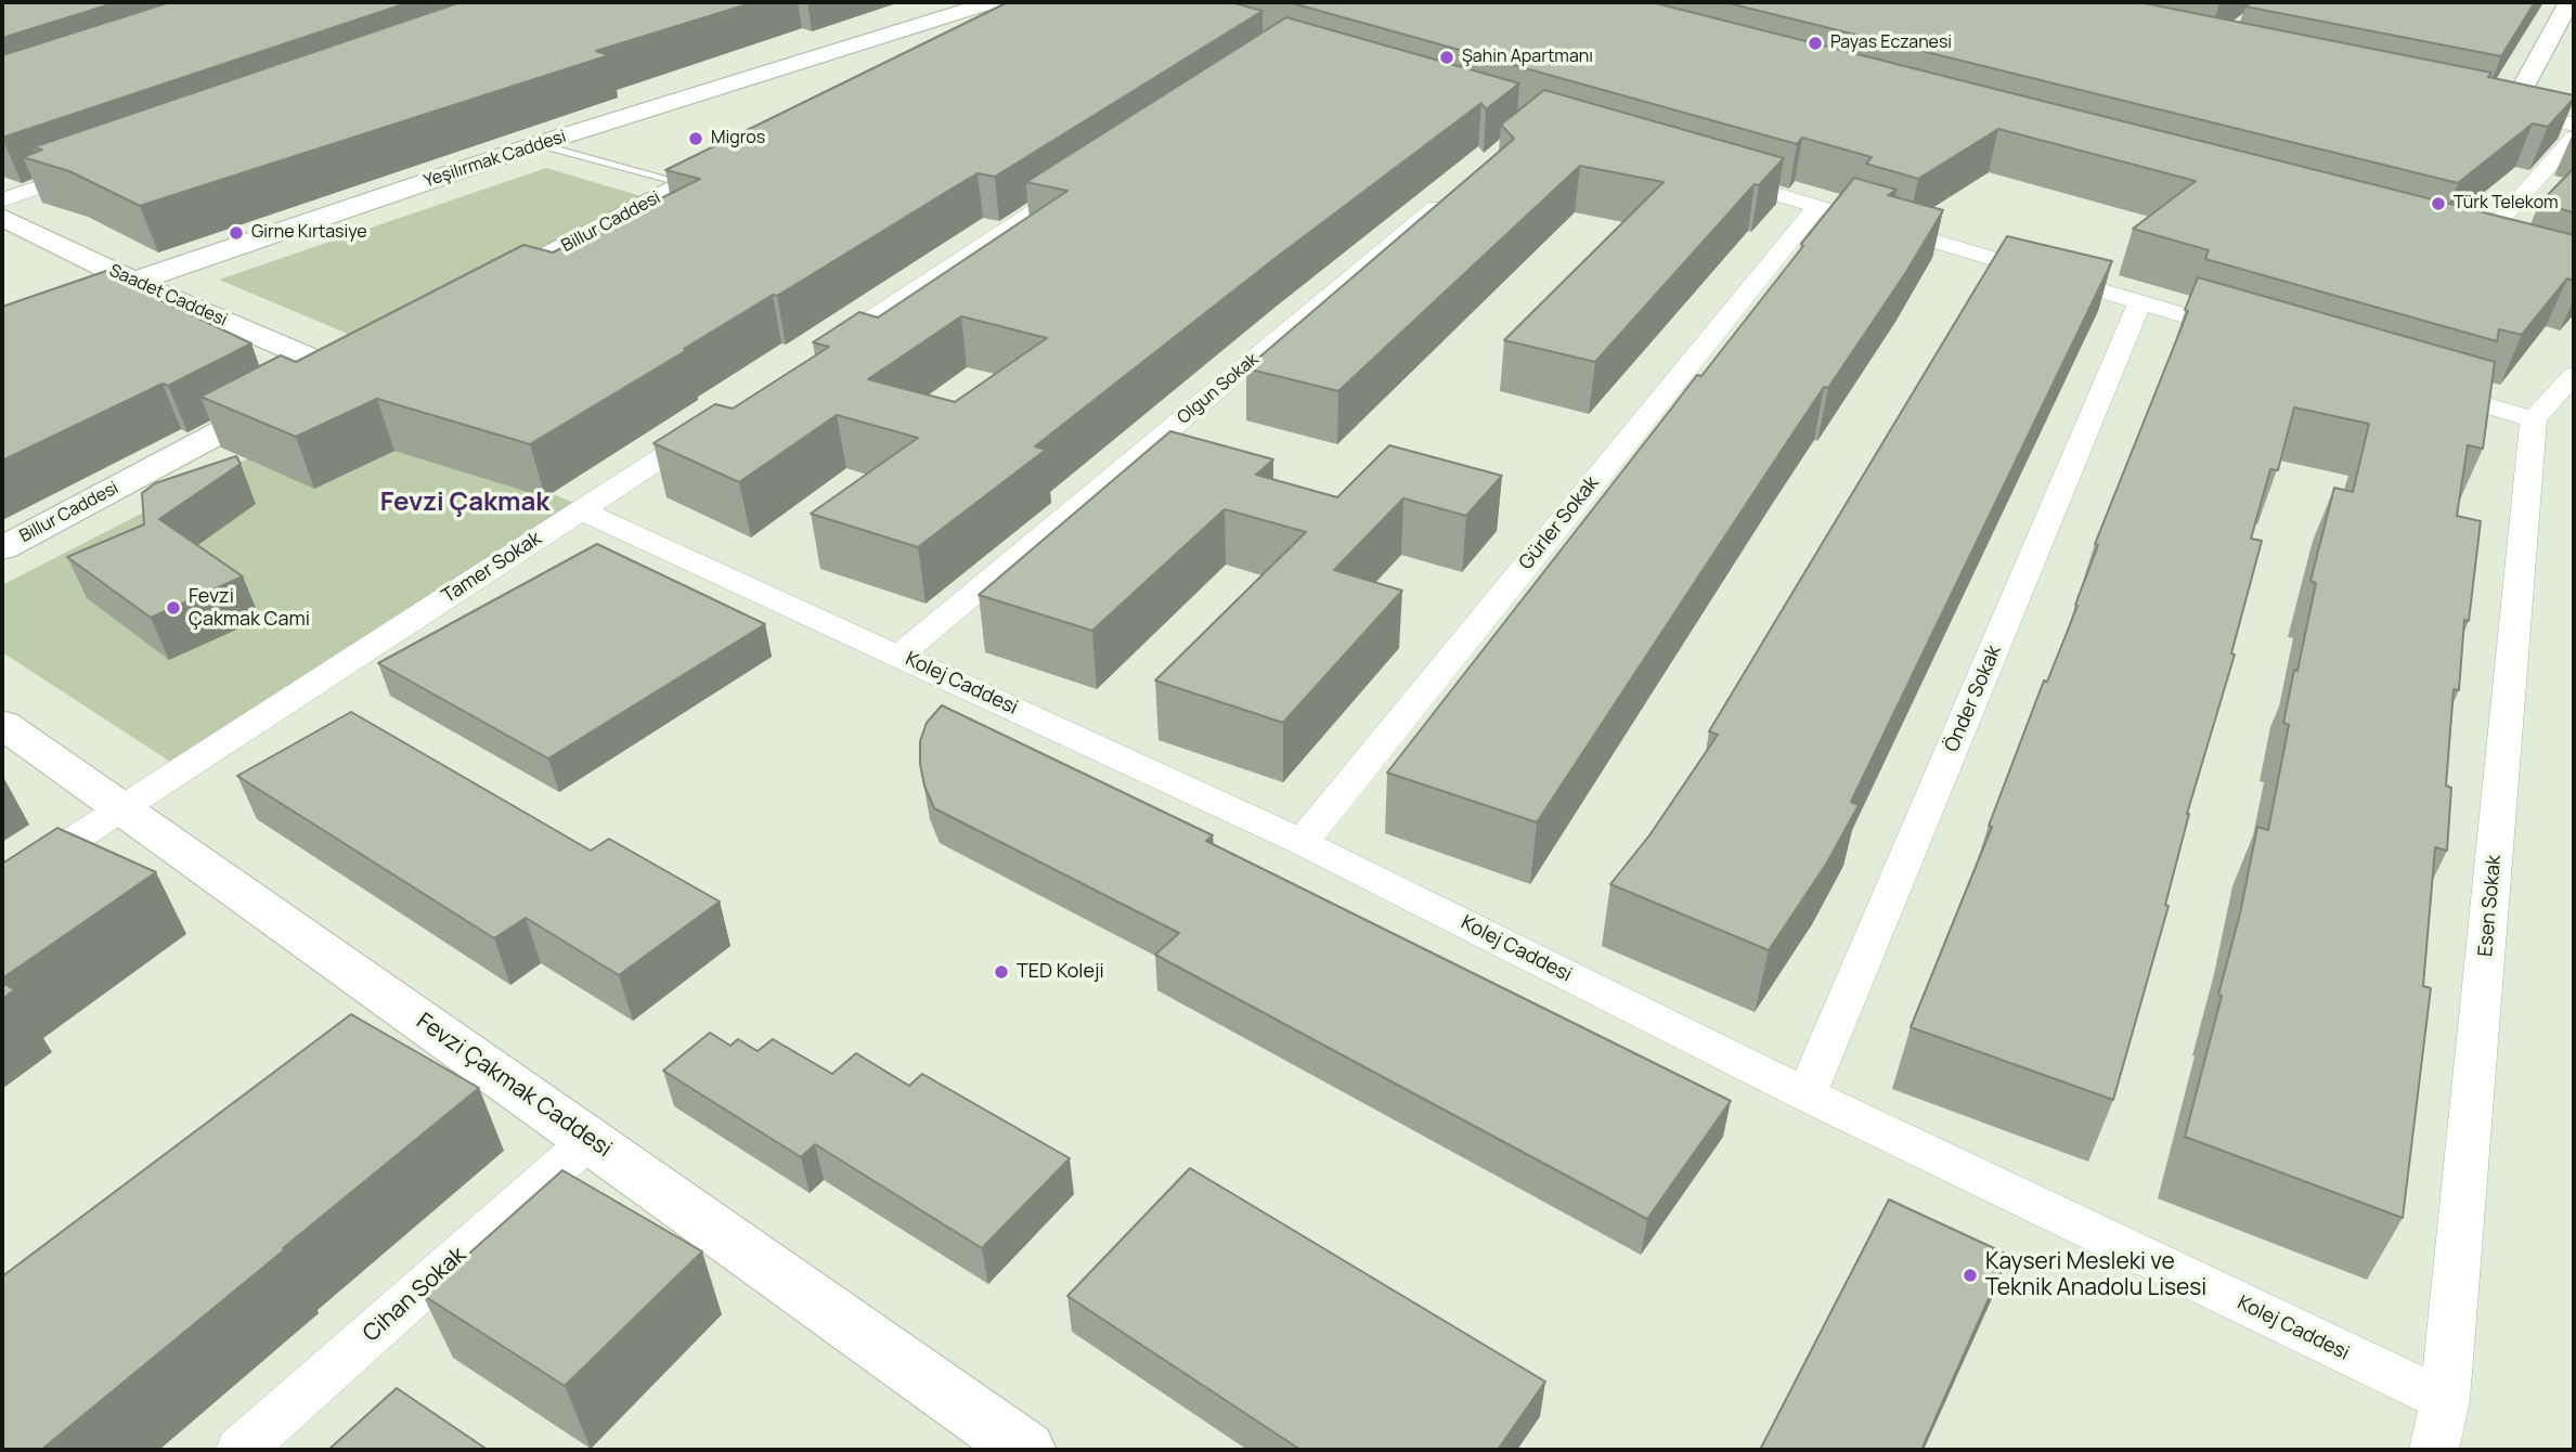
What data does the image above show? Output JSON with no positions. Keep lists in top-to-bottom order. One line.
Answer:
{"streets":{"street":["Yeşilırmak Caddesi","Billur Caddesi","Saadet Caddesi","Olgun Sokak","Gürler Sokak","Tamer Sokak","Kolej Caddesi","Önder Sokak","Esen Sokak","Fevzi Çakmak Caddesi","Cihan Sokak"]},"crossings":[["Yeşilırmak Caddesi","Saadet Caddesi"],["Olgun Sokak","Kolej Caddesi"],["Gürler Sokak","Kolej Caddesi"],["Tamer Sokak","Kolej Caddesi"],["Tamer Sokak","Fevzi Çakmak Caddesi"],["Kolej Caddesi","Önder Sokak"],["Kolej Caddesi","Esen Sokak"],["Fevzi Çakmak Caddesi","Cihan Sokak"]],"districts":["Fevzi Çakmak"],"places":["Payas Eczanesi","Şahin Apartmanı","Migros","Türk Telekom","Girne Kırtasiye","Fevzi Çakmak Cami","TED Koleji","Kayseri Mesleki ve Teknik Anadolu Lisesi"]}
